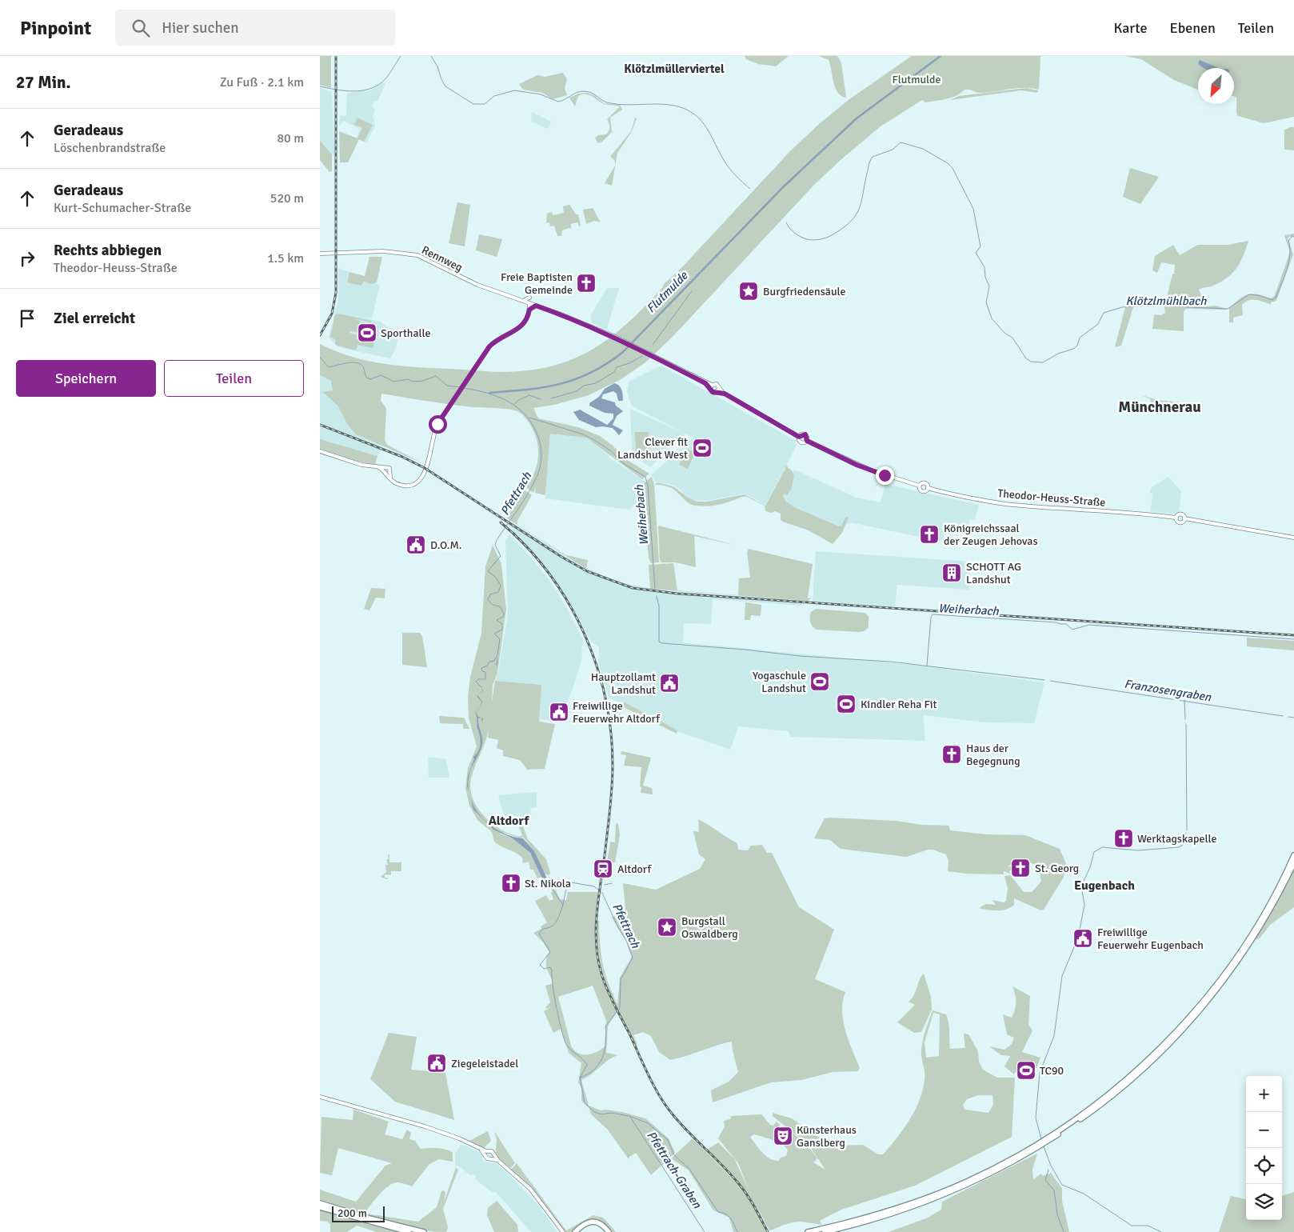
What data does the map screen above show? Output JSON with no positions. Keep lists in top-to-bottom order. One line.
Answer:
{"streets":{"main road":["Rennweg","Theodor-Heuss-Straße"]},"crossings":[["Rennweg","Theodor-Heuss-Straße"]],"districts":["Klötzlmüllerviertel","Münchnerau","Altdorf","Eugenbach"],"water":["Flutmulde","Klötzlmühlbach","Pfettrach","Weiherbach","Franzosengraben","Pfettrach-Graben"],"parks":["Flutmulde"],"places":{"church":["Freie Baptisten Gemeinde","Königreichssaal der Zeugen Jehovas","Haus der Begegnung","Werktagskapelle","St. Georg","St. Nikola"],"place":["Burgfriedensäule","Burgstall Oswaldberg"],"sports":["Sporthalle","Clever fit Landshut West","Yogaschule Landshut","Kindler Reha Fit","TC90"],"public building":["D.O.M.","Hauptzollamt Landshut","Freiwillige Feuerwehr Altdorf","Freiwillige Feuerwehr Eugenbach","Ziegeleistadel"],"building":["SCHOTT AG Landshut"],"station":["Altdorf"],"theatre":["Künsterhaus Ganslberg"]},"scale_bar":"200 m","north":"bottom left","page":{"header":"Pinpoint","search":"Hier suchen","nav":["Karte","Ebenen","Teilen"],"heading":["27 Min.","Zu Fuß · 2.1 km"],"list":[["Geradeaus","Löschenbrandstraße","80 m"],["Geradeaus","Kurt-Schumacher-Straße","520 m"],["Rechts abbiegen","Theodor-Heuss-Straße","1.5 km"],"Ziel erreicht"],"buttons":["Speichern","Teilen"],"map_buttons":["+","−"],"scale":"200 m"}}
